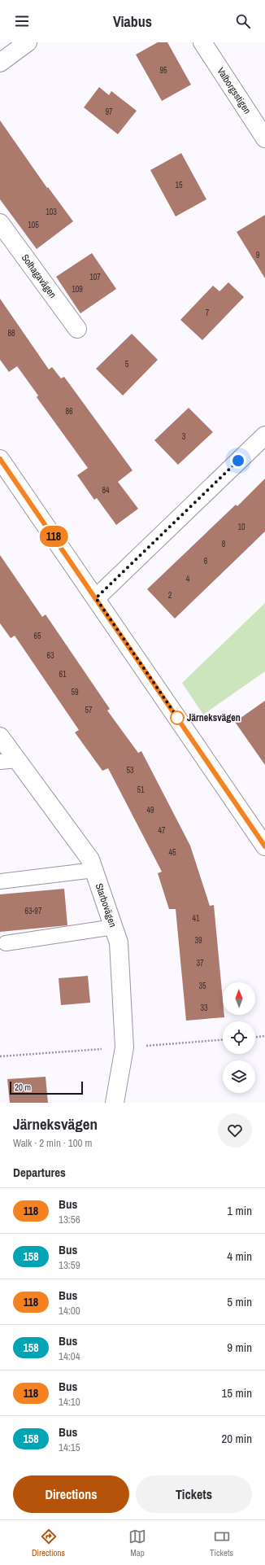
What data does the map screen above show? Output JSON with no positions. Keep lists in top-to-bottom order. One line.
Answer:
{"streets":{"street":["Valborgsstigen","Solhagavägen","Starbovägen"]},"places":["Järneksvägen"],"lines":["bus line 118"],"house_numbers":["95","97","15","103","105","9","107","109","7","88","5","86","3","84","10","8","6","4","2","65","63","61","59","57","53","51","49","47","45","63-97","41","39","37","35","33"],"scale_bar":"20 m","north":"top","page":{"header":"Viabus","on_map":"118","scale":"20 m","heading":[["Järneksvägen","Walk · 2 min · 100 m"],"Departures"],"list":[{"mark":"118","name":"Bus","note":"13:56","value":"1 min"},{"mark":"158","name":"Bus","note":"13:59","value":"4 min"},{"mark":"118","name":"Bus","note":"14:00","value":"5 min"},{"mark":"158","name":"Bus","note":"14:04","value":"9 min"},{"mark":"118","name":"Bus","note":"14:10","value":"15 min"},{"mark":"158","name":"Bus","note":"14:15","value":"20 min"}],"buttons":["Directions","Tickets"],"tabs":["Directions","Map","Tickets"]}}
